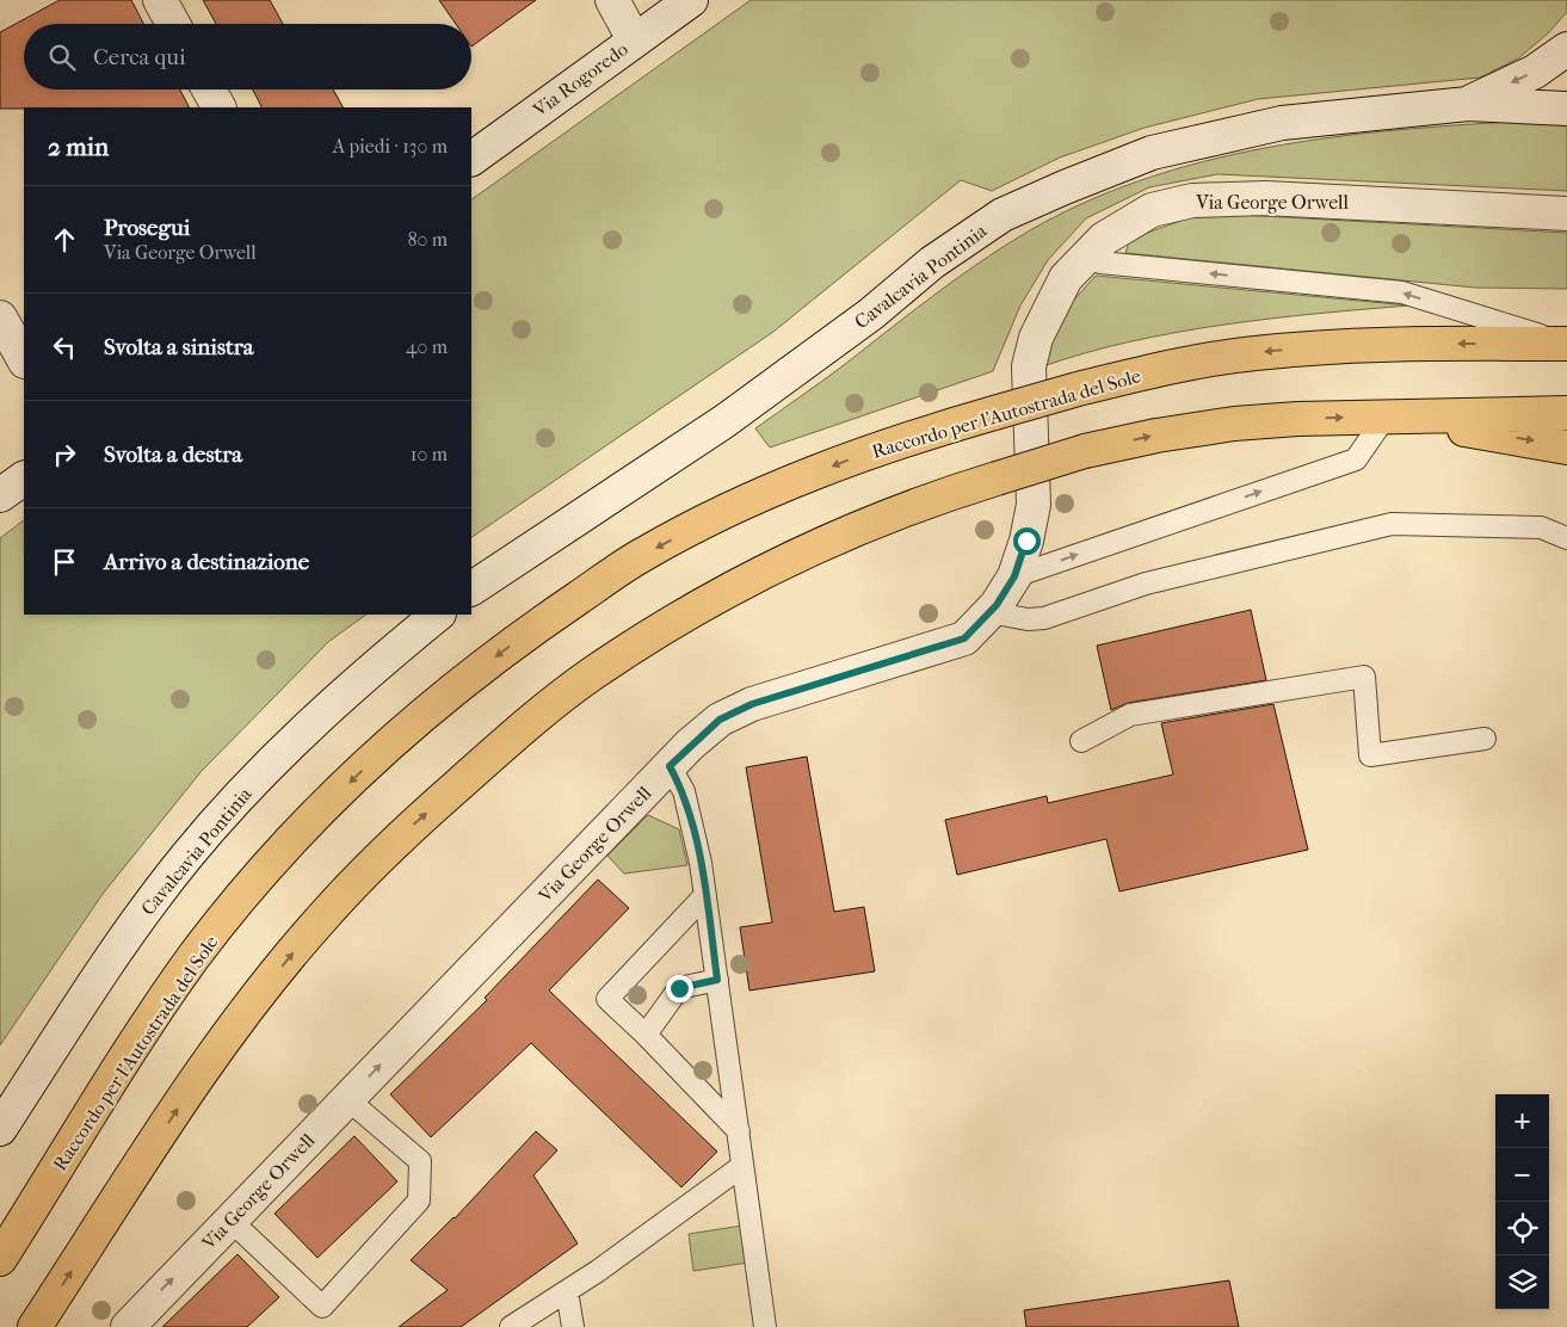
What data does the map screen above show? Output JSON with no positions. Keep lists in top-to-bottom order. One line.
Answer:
{"streets":{"highway":["Raccordo per l'Autostrada del Sole"],"street":["Via Rogoredo","Via George Orwell","Cavalcavia Pontinia"]},"page":{"search":"Cerca qui","heading":["2 min","A piedi · 130 m"],"list":[["Prosegui","Via George Orwell","80 m"],["Svolta a sinistra","40 m"],["Svolta a destra","10 m"],"Arrivo a destinazione"],"map_buttons":["+","−"]}}
